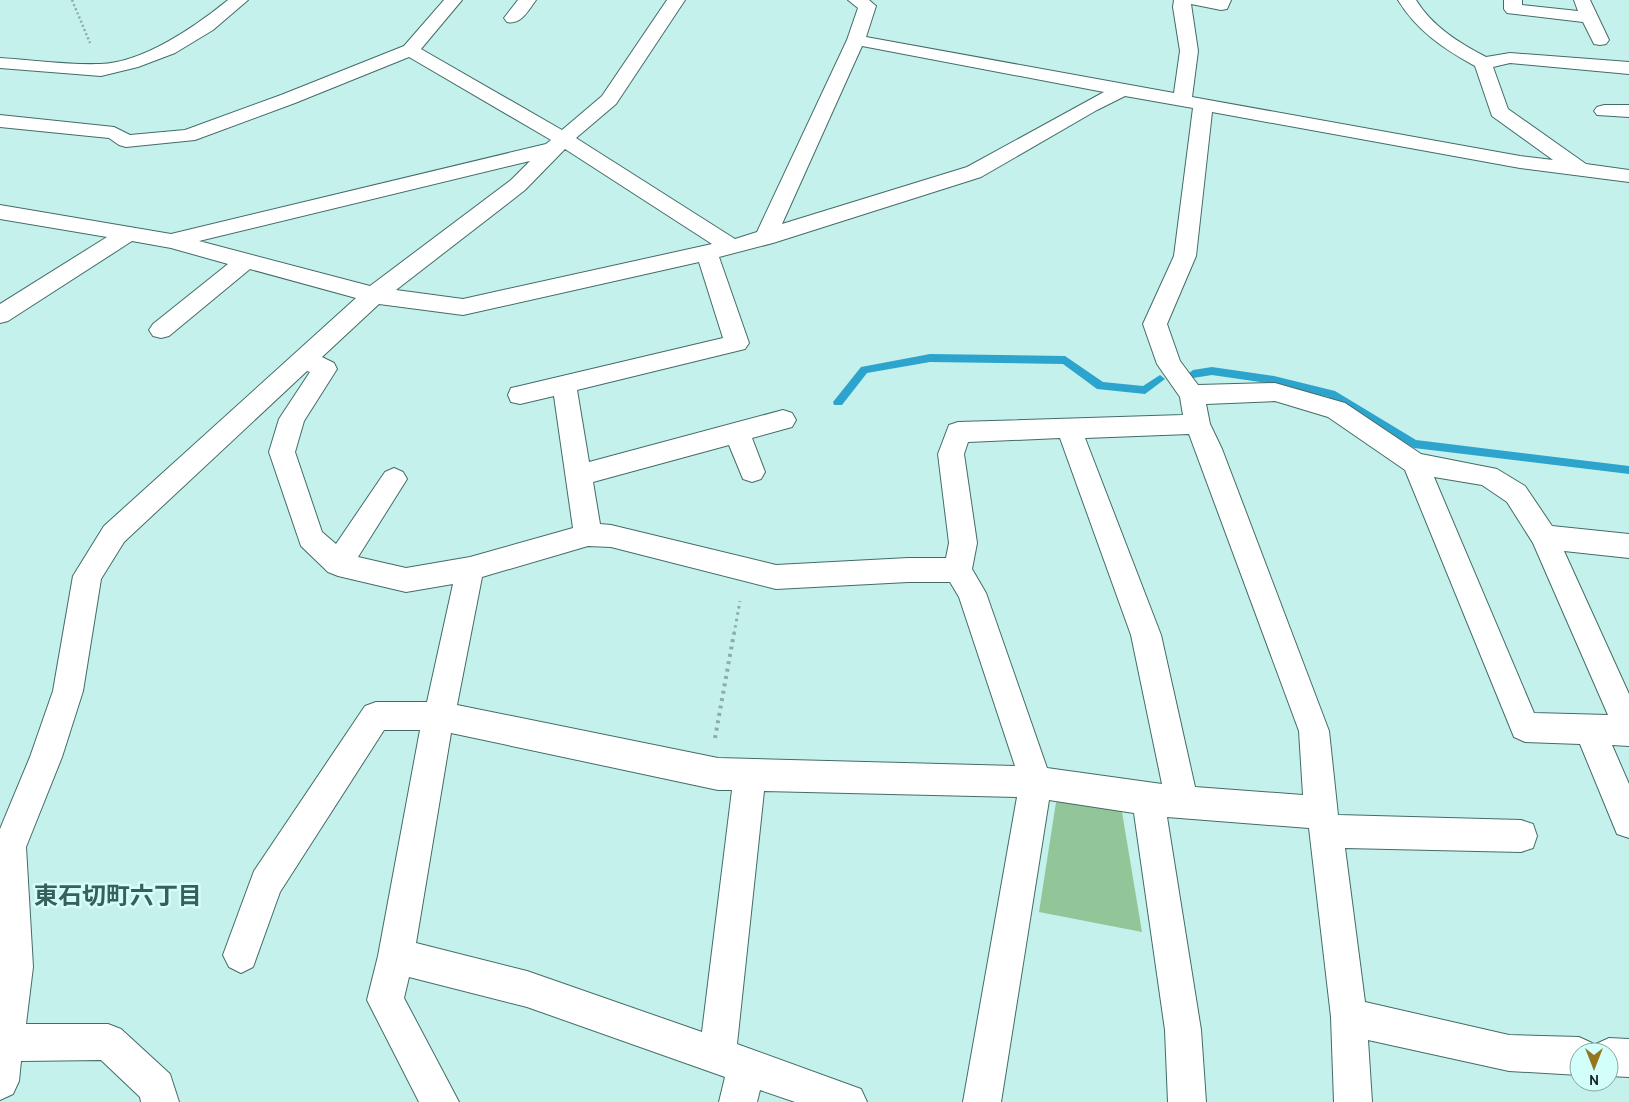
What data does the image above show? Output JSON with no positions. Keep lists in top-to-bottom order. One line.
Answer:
{"districts":["東石切町六丁目"],"north":"bottom"}
